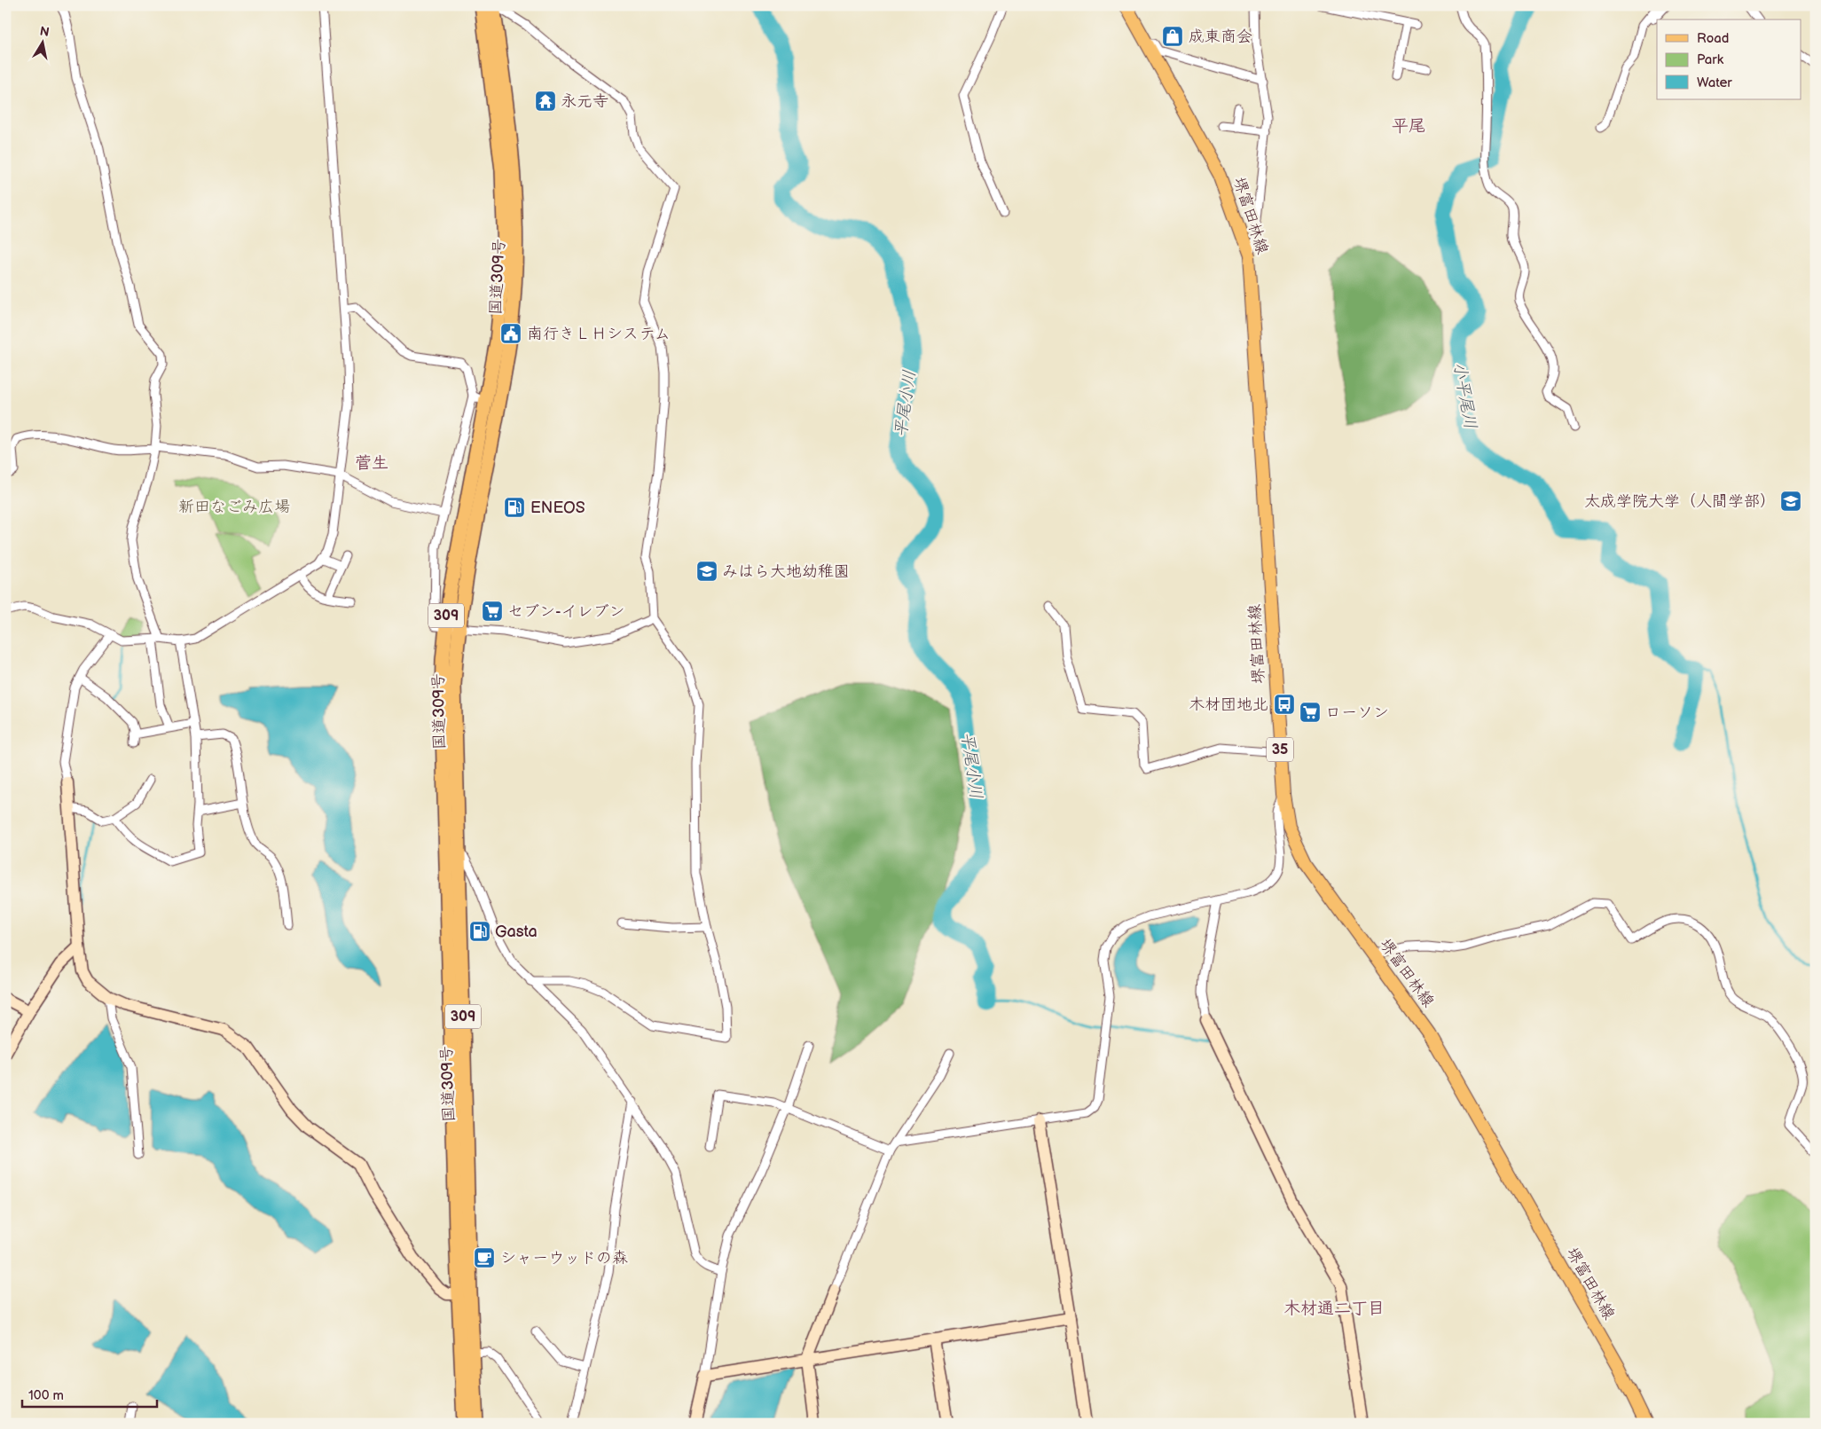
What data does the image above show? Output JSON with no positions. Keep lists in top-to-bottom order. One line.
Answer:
{"streets":{"highway":["国道309号","309"],"main road":["堺富田林線","35"]},"districts":["平尾","菅生","木材通二丁目"],"water":["小平尾川","平尾小川"],"parks":["新田なごみ広場"],"places":{"shop":["成東商会"],"temple":["永元寺"],"public building":["南行きＬＨシステム"],"school or university":["太成学院大学（人間学部）","みはら大地幼稚園"],"fuel station":["ENEOS","Gasta"],"supermarket":["セブン-イレブン","ローソン"],"bus stop":["木材団地北"],"cafe":["シャーウッドの森"]},"legend":["Road","Park","Water"],"scale_bar":"100 m","north":"top"}
